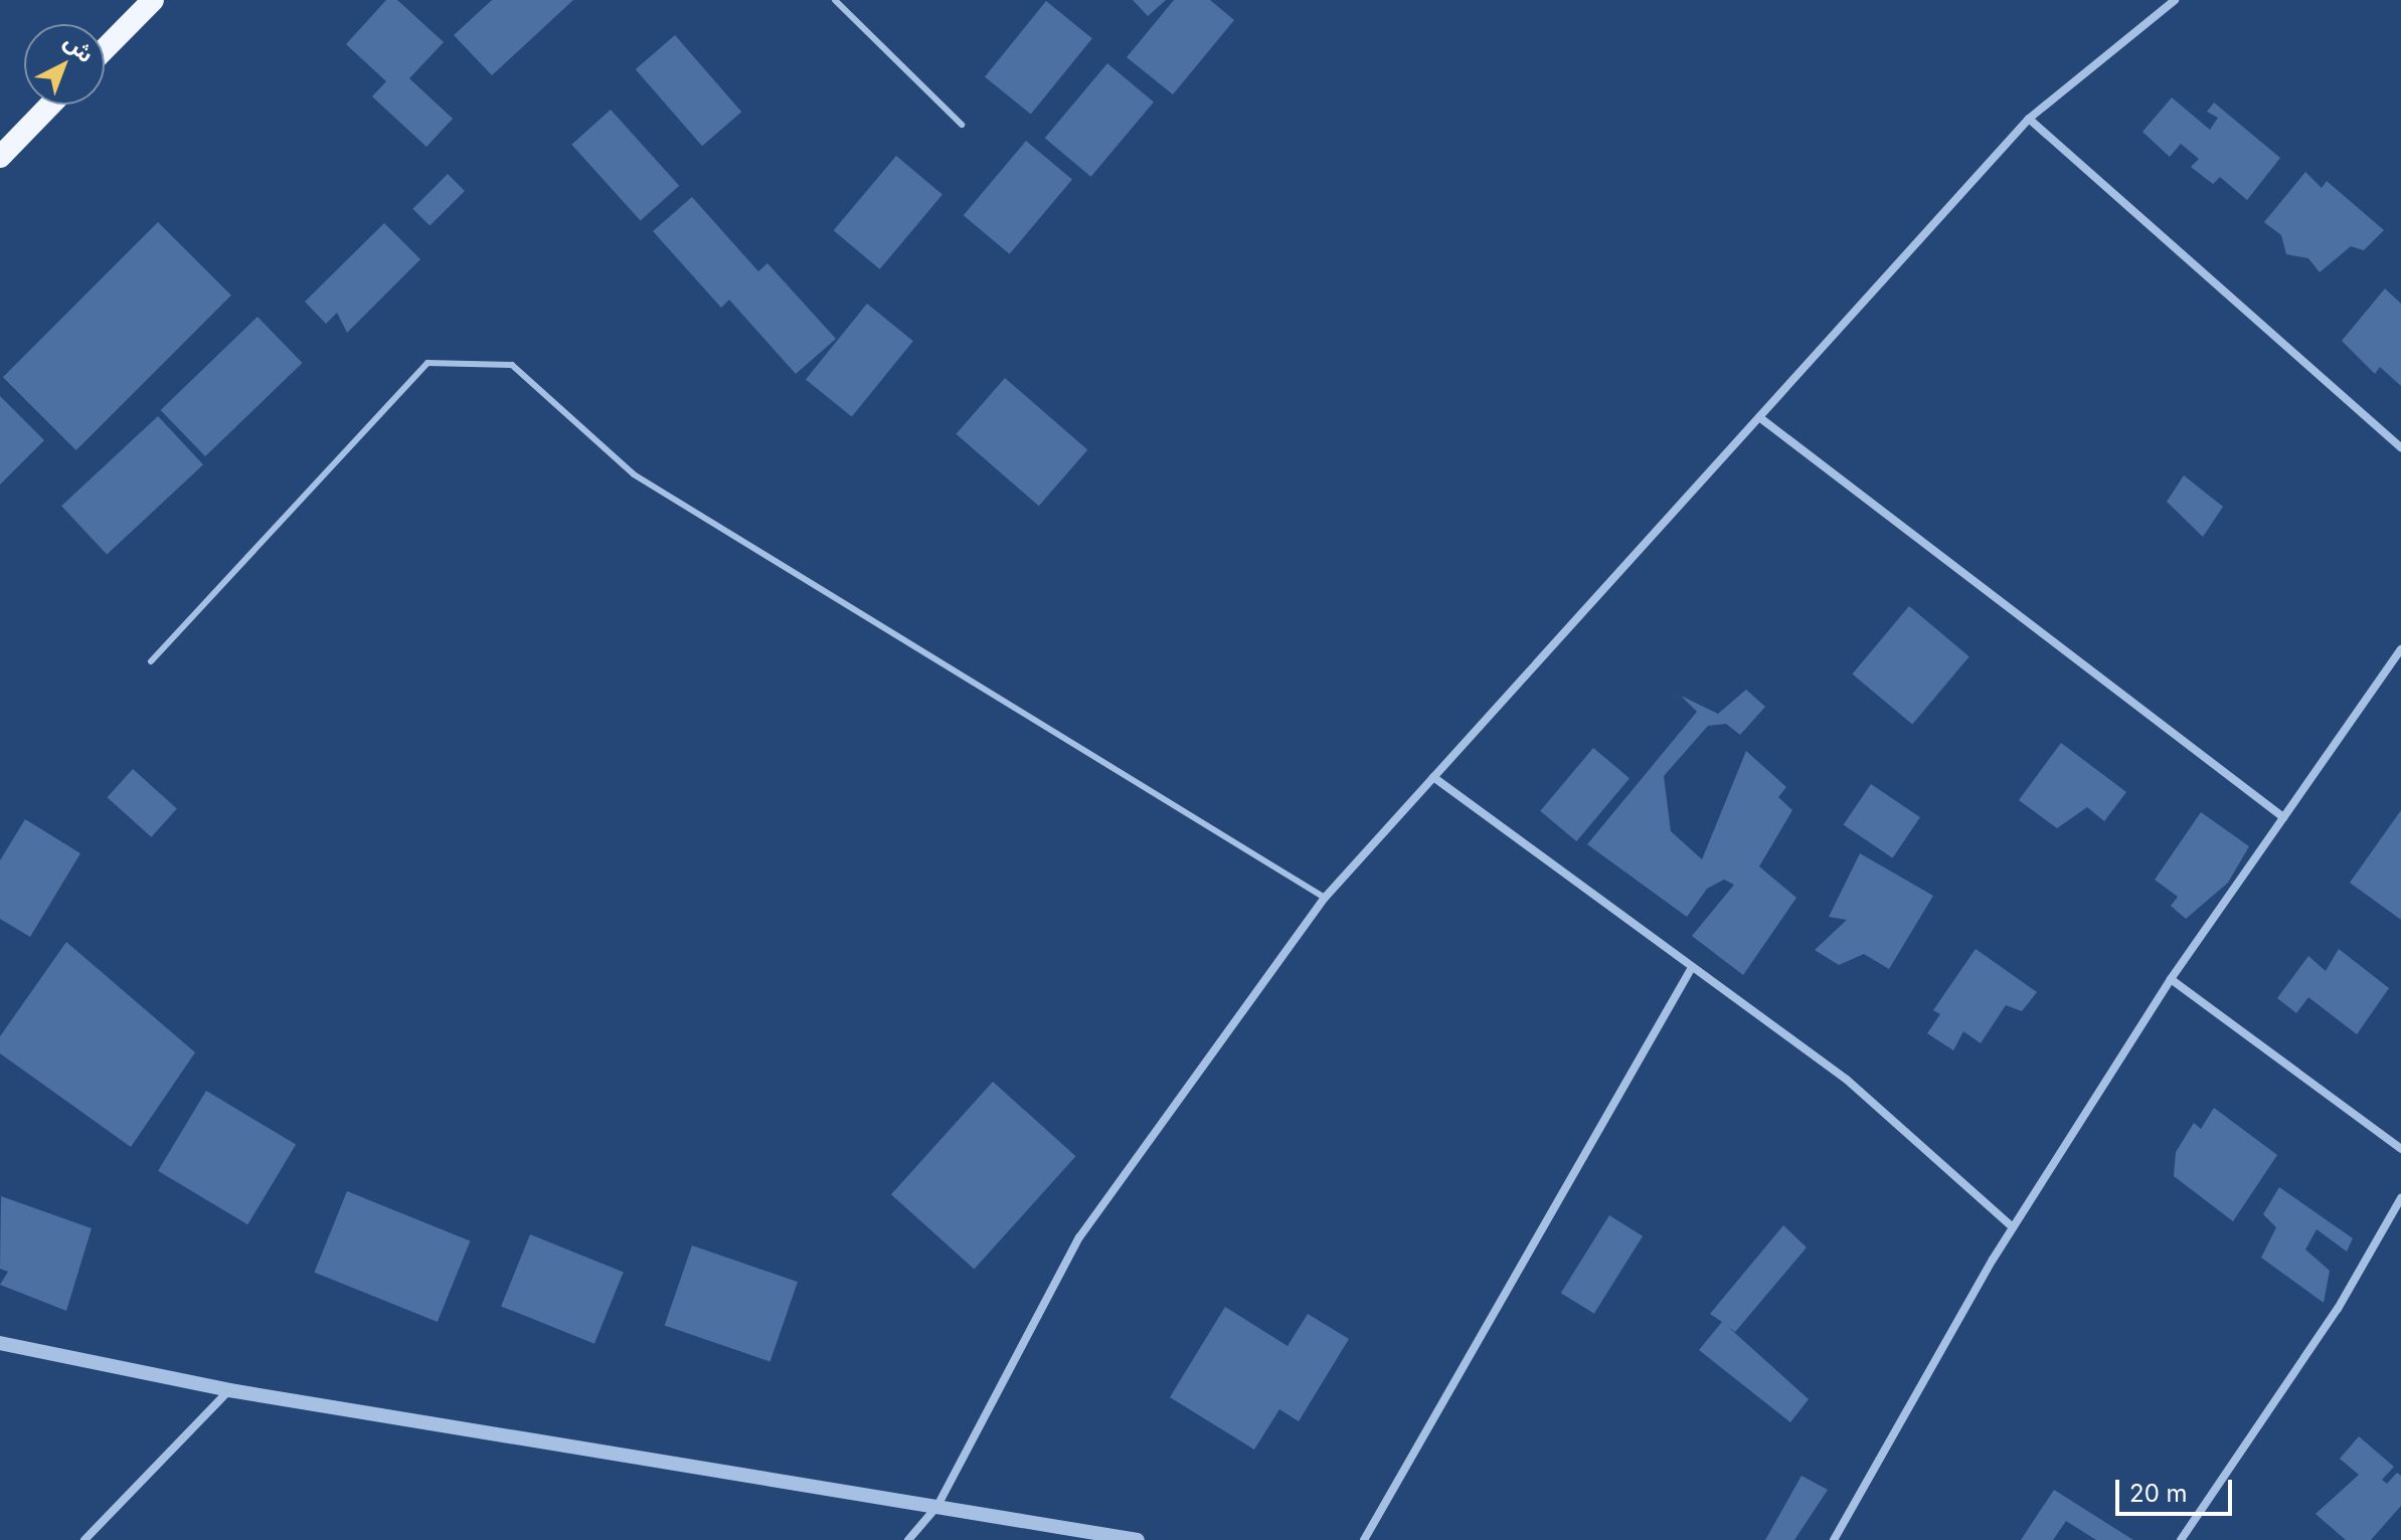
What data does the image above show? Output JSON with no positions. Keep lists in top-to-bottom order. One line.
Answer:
{"scale_bar":"20 m","north":"top right"}
